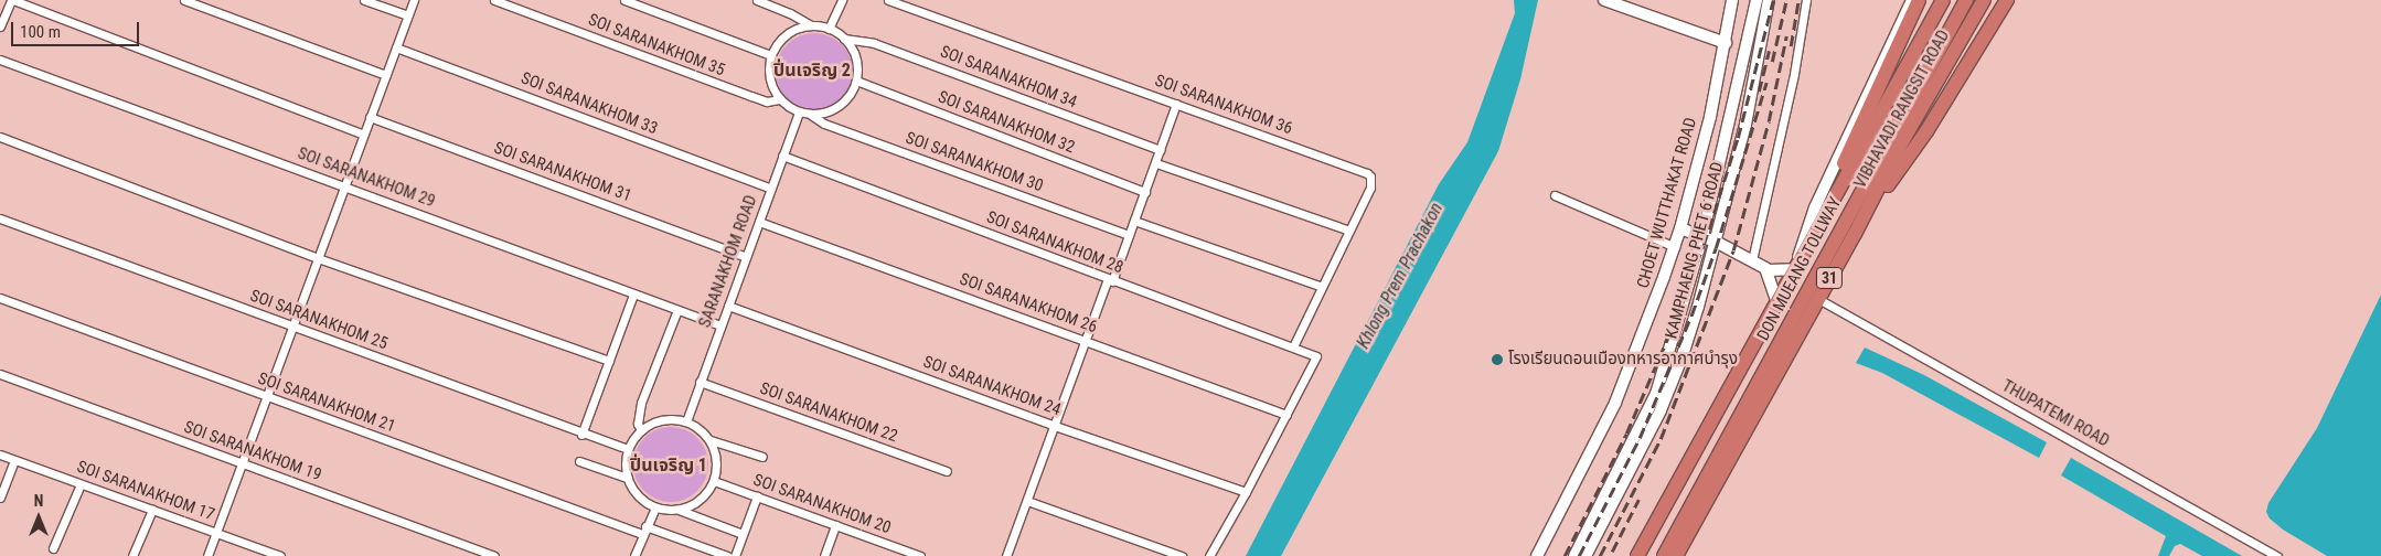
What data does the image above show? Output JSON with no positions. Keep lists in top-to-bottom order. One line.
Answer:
{"streets":{"highway":["VIBHAVADI RANGSIT ROAD","DON MUEANG TOLLWAY","31"],"main road":["CHOET WUTTHAKAT ROAD","KAMPHAENG PHET 6 ROAD"],"street":["SOI SARANAKHOM 35","SOI SARANAKHOM 34","SOI SARANAKHOM 33","SOI SARANAKHOM 36","SOI SARANAKHOM 32","SOI SARANAKHOM 30","SOI SARANAKHOM 31","SOI SARANAKHOM 29","SOI SARANAKHOM 28","SARANAKHOM ROAD","SOI SARANAKHOM 26","SOI SARANAKHOM 25","SOI SARANAKHOM 24","SOI SARANAKHOM 21","SOI SARANAKHOM 22","THUPATEMI ROAD","SOI SARANAKHOM 19","SOI SARANAKHOM 17","SOI SARANAKHOM 20"]},"crossings":[["SOI SARANAKHOM 35","SOI SARANAKHOM 34"],["SOI SARANAKHOM 35","SOI SARANAKHOM 32"],["SOI SARANAKHOM 35","SOI SARANAKHOM 30"],["SOI SARANAKHOM 35","SARANAKHOM ROAD"],["SOI SARANAKHOM 34","SOI SARANAKHOM 32"],["SOI SARANAKHOM 34","SOI SARANAKHOM 30"],["SOI SARANAKHOM 34","SARANAKHOM ROAD"],["SOI SARANAKHOM 33","SARANAKHOM ROAD"],["SOI SARANAKHOM 36","SOI SARANAKHOM 28"],["VIBHAVADI RANGSIT ROAD","THUPATEMI ROAD"],["SOI SARANAKHOM 32","SOI SARANAKHOM 30"],["SOI SARANAKHOM 32","SARANAKHOM ROAD"],["SOI SARANAKHOM 30","SARANAKHOM ROAD"],["SOI SARANAKHOM 31","SARANAKHOM ROAD"],["SOI SARANAKHOM 29","SARANAKHOM ROAD"],["CHOET WUTTHAKAT ROAD","KAMPHAENG PHET 6 ROAD"],["SOI SARANAKHOM 28","SARANAKHOM ROAD"],["SOI SARANAKHOM 28","SOI SARANAKHOM 26"],["SARANAKHOM ROAD","SOI SARANAKHOM 26"],["SARANAKHOM ROAD","SOI SARANAKHOM 25"],["SARANAKHOM ROAD","SOI SARANAKHOM 24"],["SARANAKHOM ROAD","SOI SARANAKHOM 22"],["SARANAKHOM ROAD","SOI SARANAKHOM 20"],["SOI SARANAKHOM 25","SOI SARANAKHOM 20"]],"districts":["ปิ่นเจริญ 2","ปิ่นเจริญ 1"],"water":["Khlong Prem Prachakon"],"places":["โรงเรียนดอนเมืองทหารอากาศบำรุง"],"scale_bar":"100 m","north":"top"}
